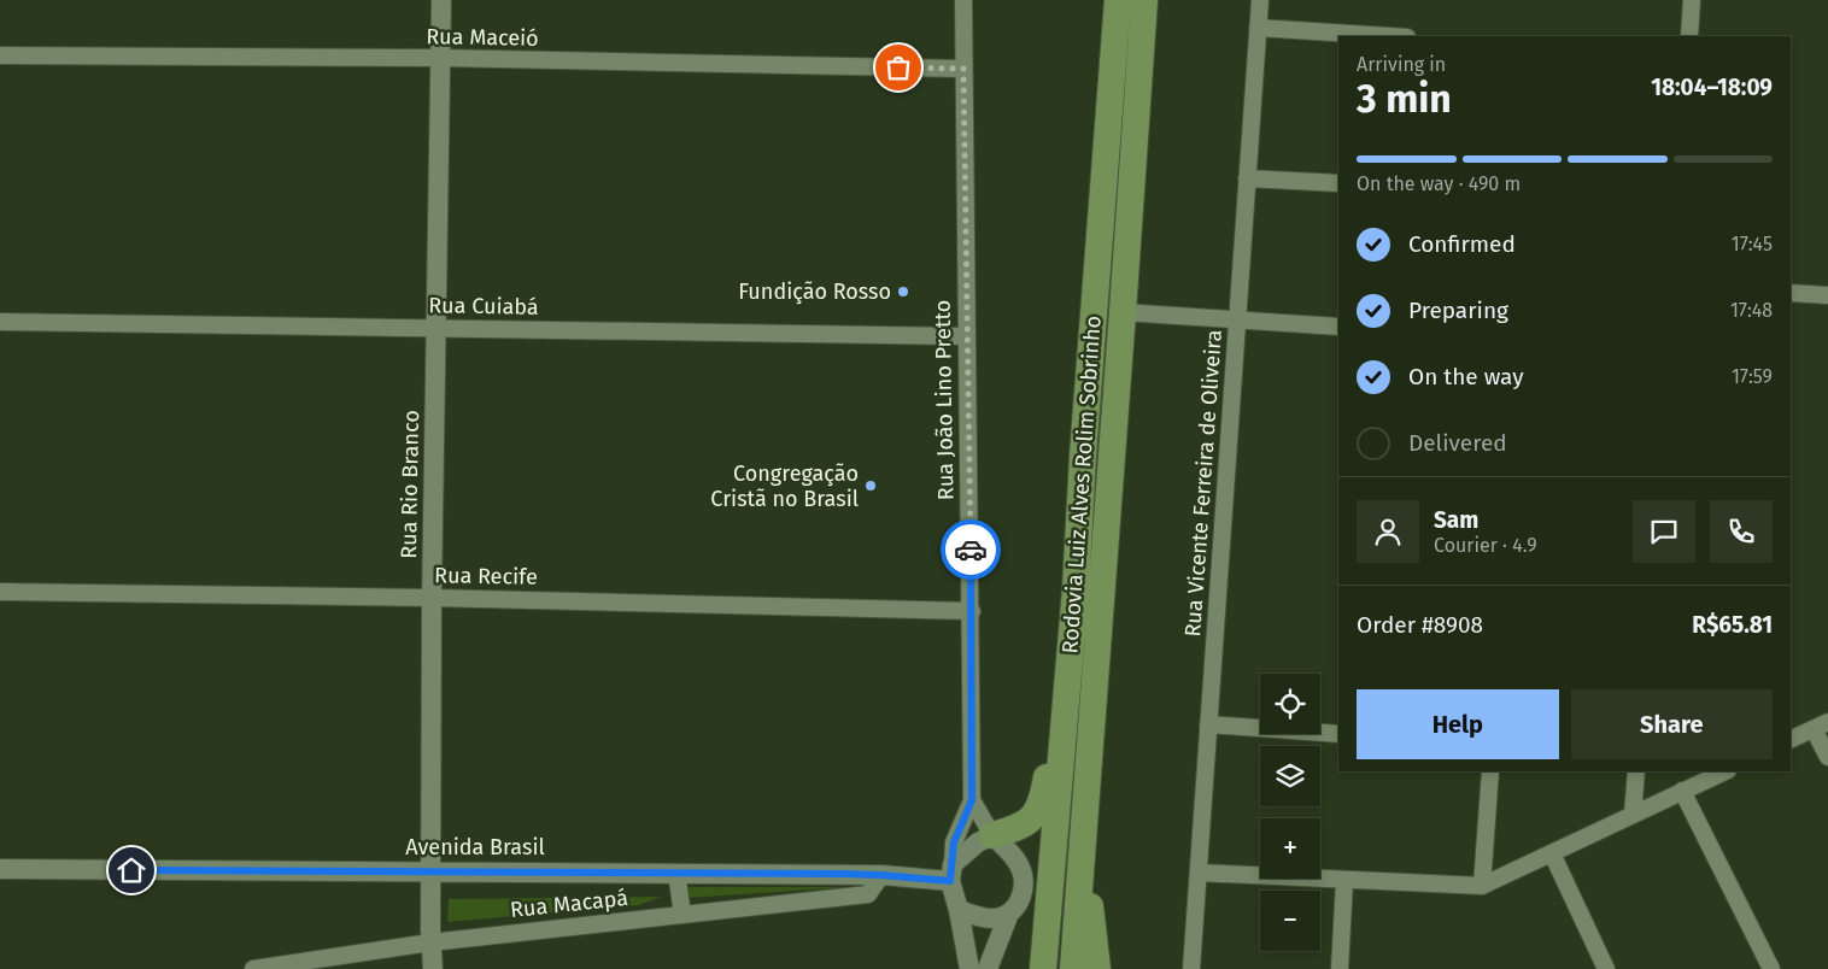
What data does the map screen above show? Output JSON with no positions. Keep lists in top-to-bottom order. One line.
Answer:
{"streets":{"highway":["Rodovia Luiz Alves Rolim Sobrinho"],"street":["Rua Maceió","Rua Cuiabá","Rua João Lino Pretto","Rua Vicente Ferreira de Oliveira","Rua Rio Branco","Rua Recife","Avenida Brasil","Rua Macapá"]},"crossings":[["Rua Maceió","Rua João Lino Pretto"],["Rua Maceió","Rua Rio Branco"],["Rua Cuiabá","Rua João Lino Pretto"],["Rua Cuiabá","Rua Rio Branco"],["Rua João Lino Pretto","Rua Recife"],["Rua João Lino Pretto","Avenida Brasil"],["Rua Rio Branco","Rua Recife"],["Rua Rio Branco","Avenida Brasil"],["Rua Rio Branco","Rua Macapá"],["Avenida Brasil","Rua Macapá"]],"places":["Fundição Rosso","Congregação Cristã no Brasil"],"page":{"heading":["3 min","Arriving in","18:04–18:09"],"panel":["Sam","Courier · 4.9","Order #8908","R$65.81"],"bar":"On the way · 490 m","list":[["Confirmed","17:45"],["Preparing","17:48"],["On the way","17:59"],"Delivered"],"map_buttons":["+","−"],"buttons":["Help","Share"]}}
